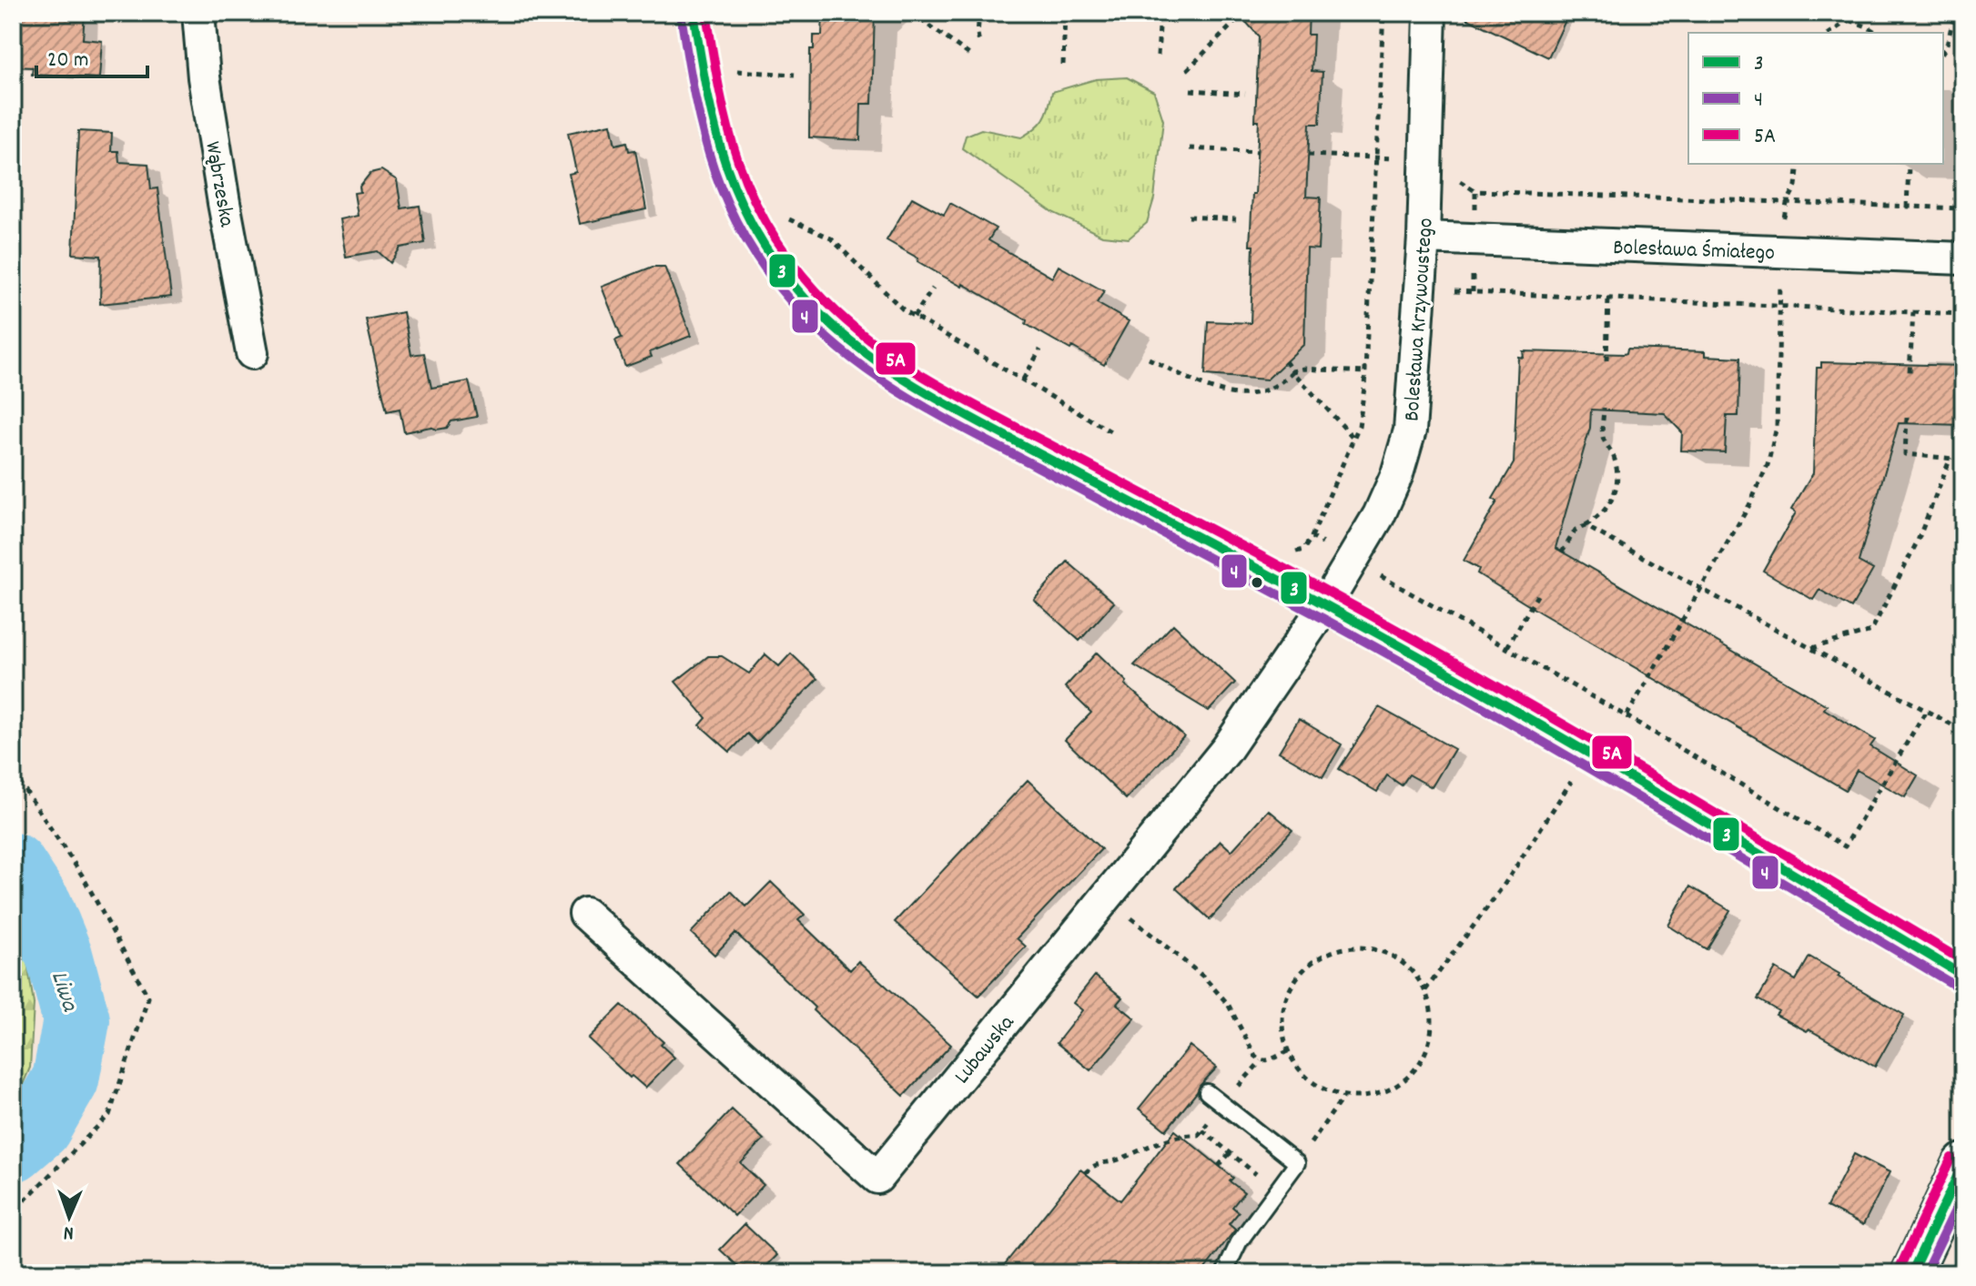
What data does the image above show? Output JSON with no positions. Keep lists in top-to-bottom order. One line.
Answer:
{"streets":{"street":["Wąbrzeska","Bolesława Śmiałego","Bolesława Krzywoustego","Lubawska"]},"crossings":[["Bolesława Śmiałego","Bolesława Krzywoustego"],["Bolesława Krzywoustego","Lubawska"]],"water":["Liwa"],"lines":["transit line 3","transit line 5A","transit line 4"],"legend":["3","4","5A"],"scale_bar":"20 m","north":"bottom"}
